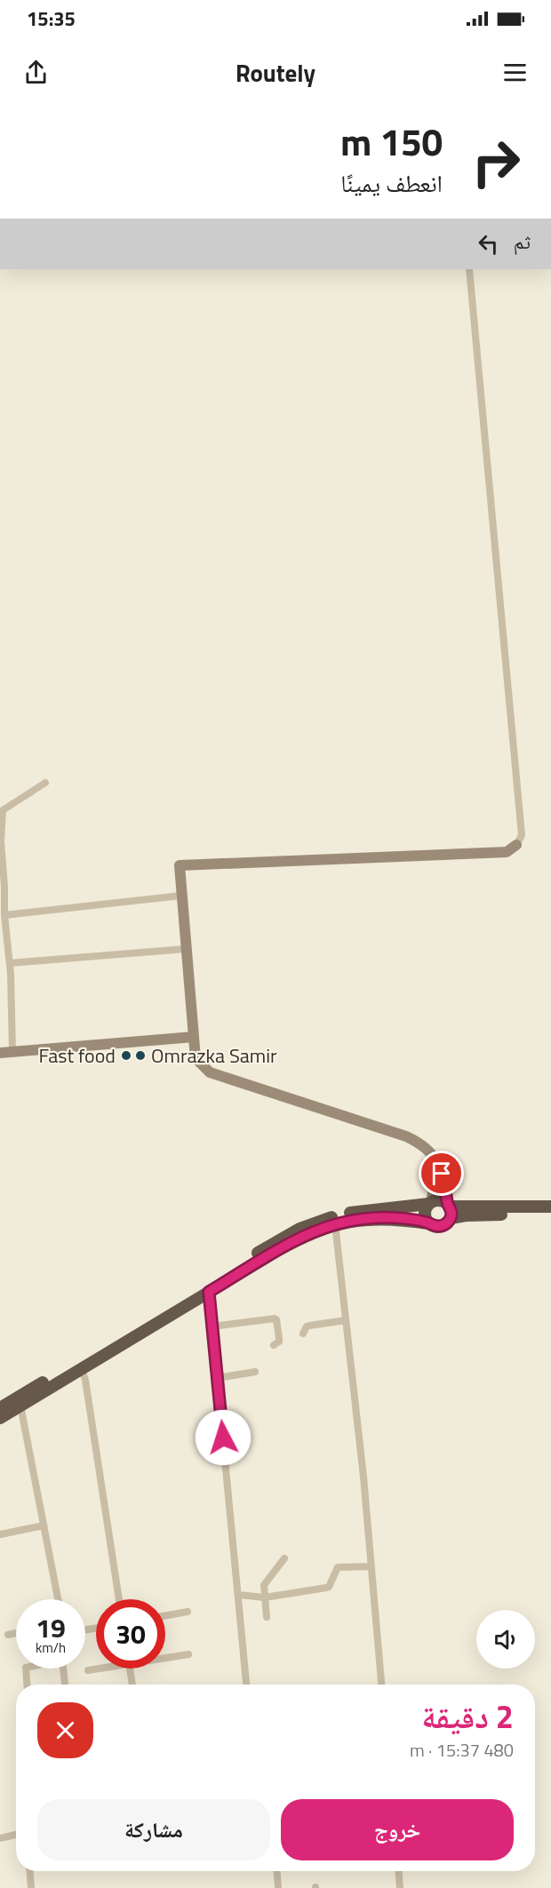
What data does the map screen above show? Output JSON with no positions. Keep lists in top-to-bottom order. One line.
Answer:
{"places":["Fast food","Omrazka Samir"],"page":{"status":"15:35","header":"Routely","turn":["150 m","انعطف يمينًا"],"then":"ثم","speed":"19 km/h","limit":"30","heading":["2 دقيقة","480 m · 15:37"],"buttons":["خروج","مشاركة"]}}
